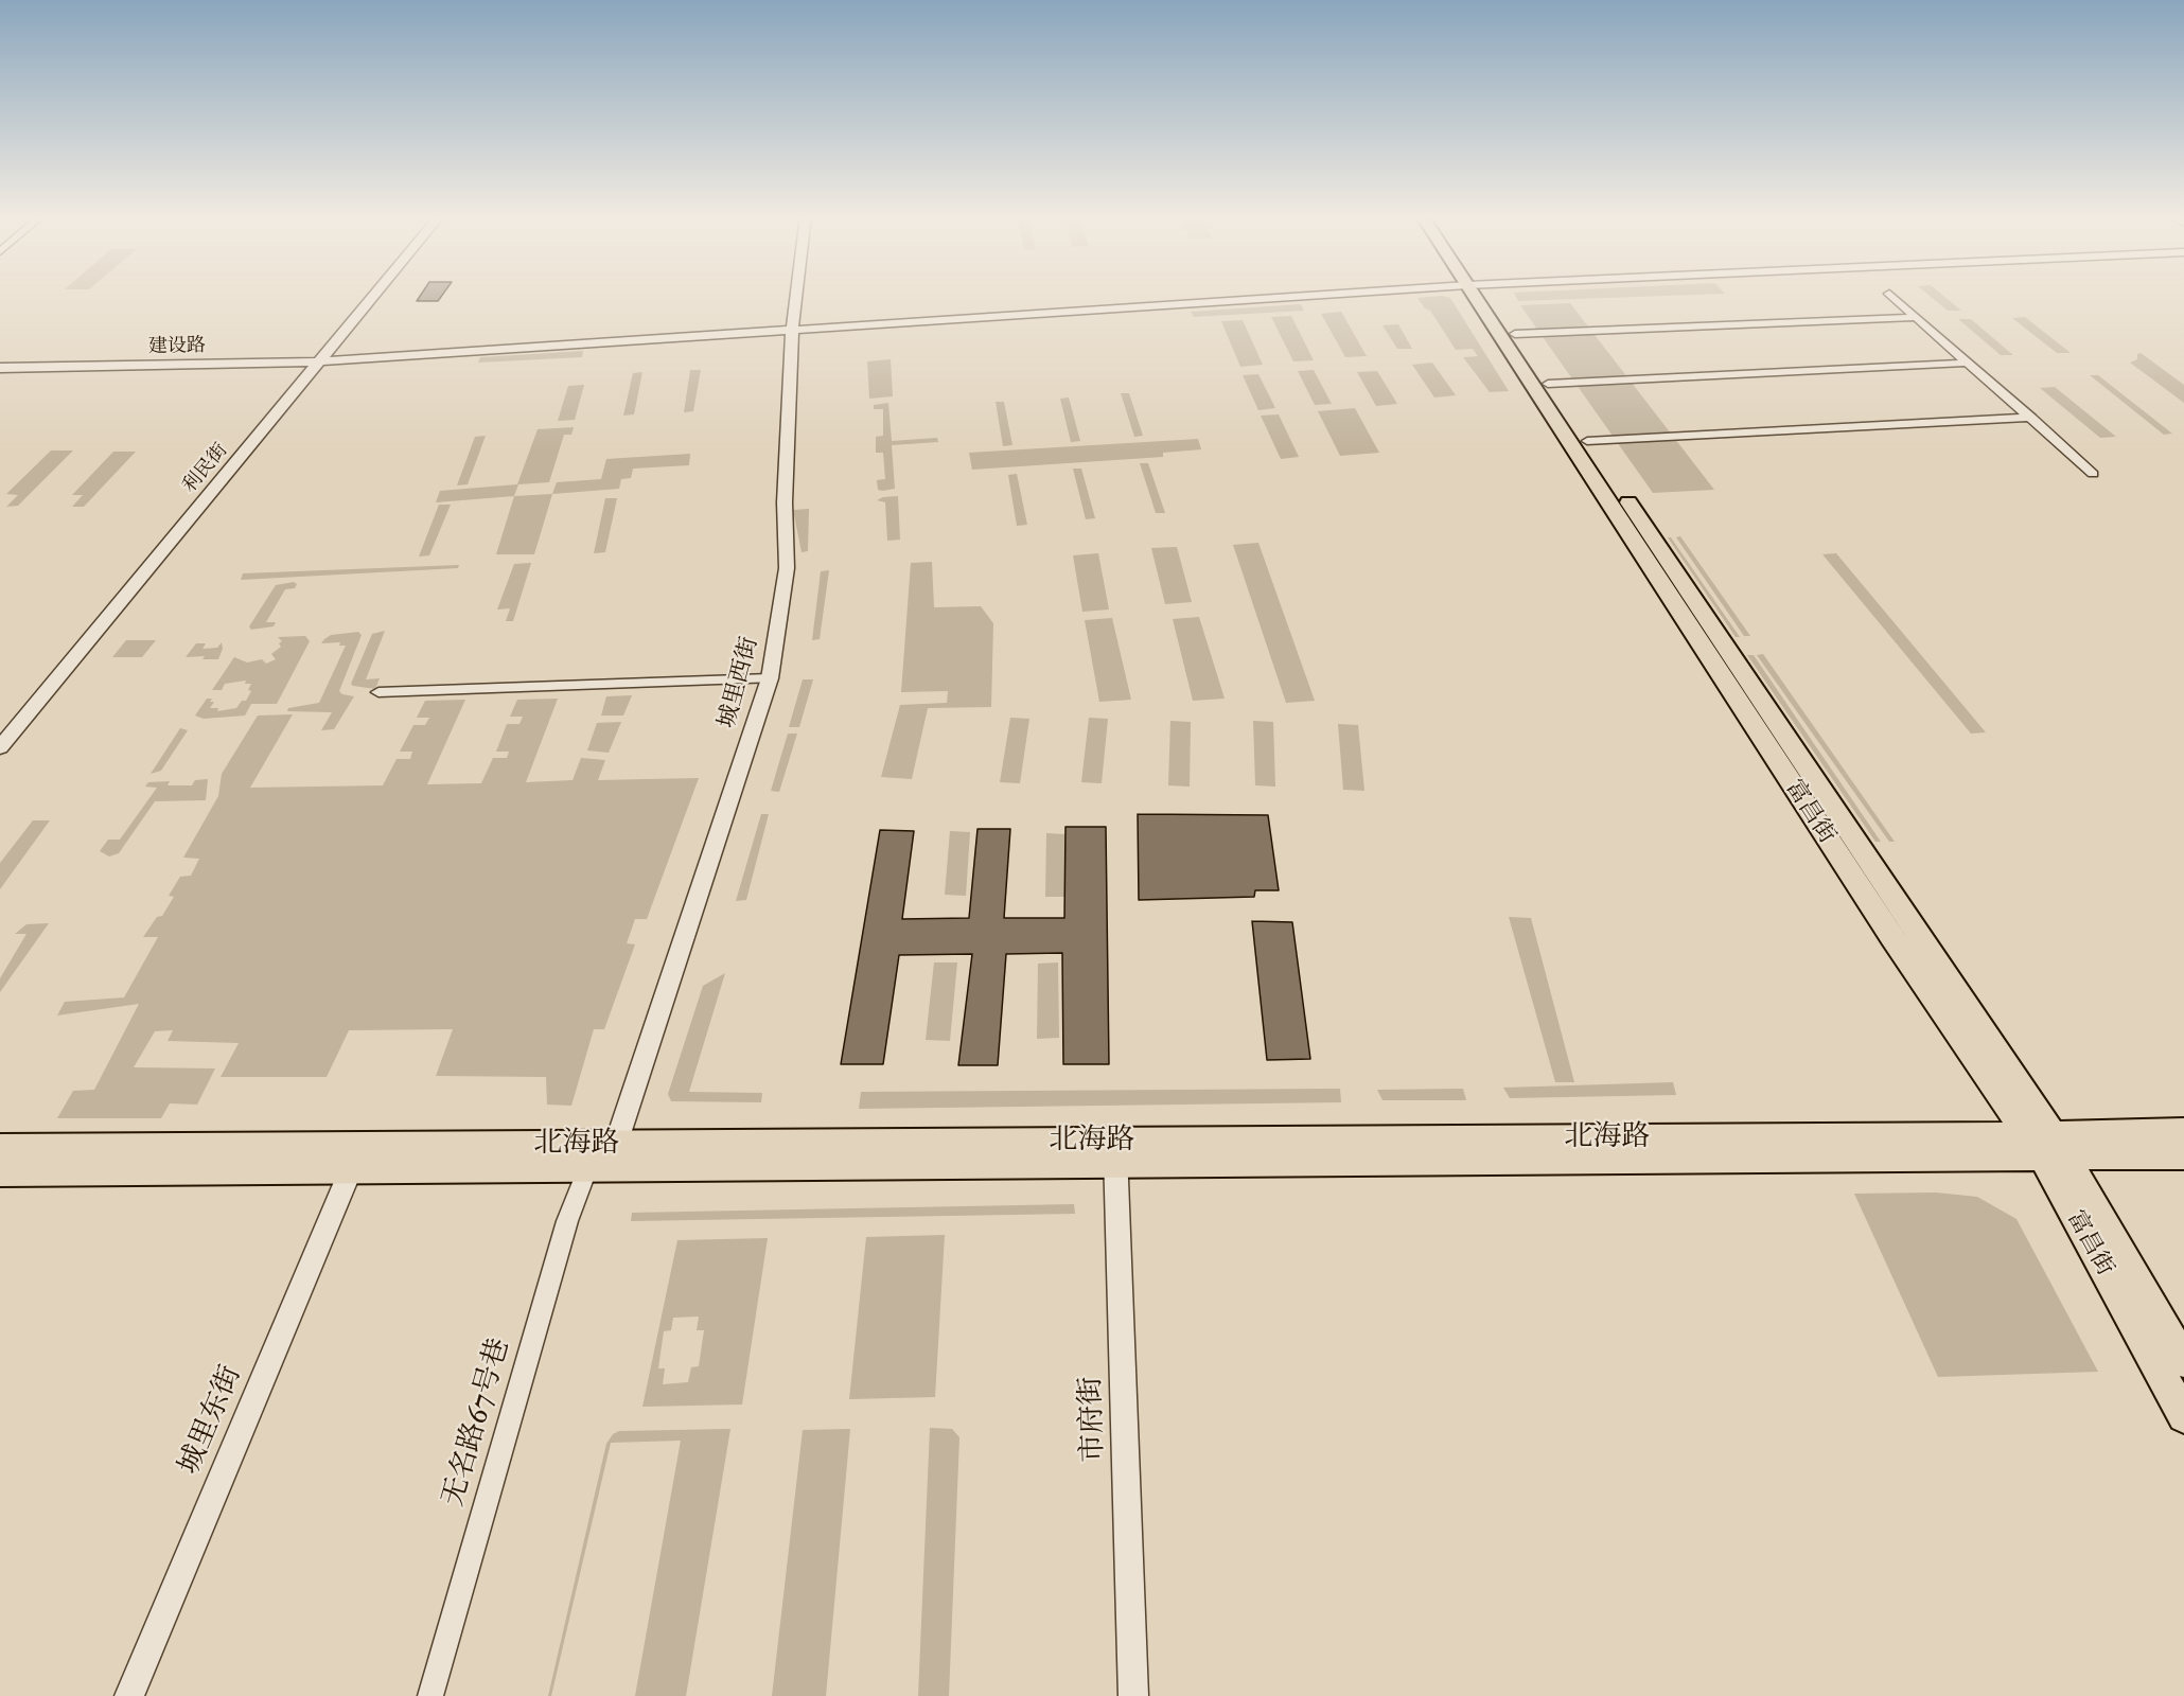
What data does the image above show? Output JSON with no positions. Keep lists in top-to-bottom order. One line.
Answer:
{"streets":{"main road":["富昌街","北海路"],"street":["建设路","利民街","城里西街","市府街","城里东街","无名路67号巷"]},"crossings":[["建设路","利民街"],["建设路","城里西街"],["城里西街","北海路"],["富昌街","北海路"],["北海路","市府街"],["北海路","城里东街"],["北海路","无名路67号巷"]]}
